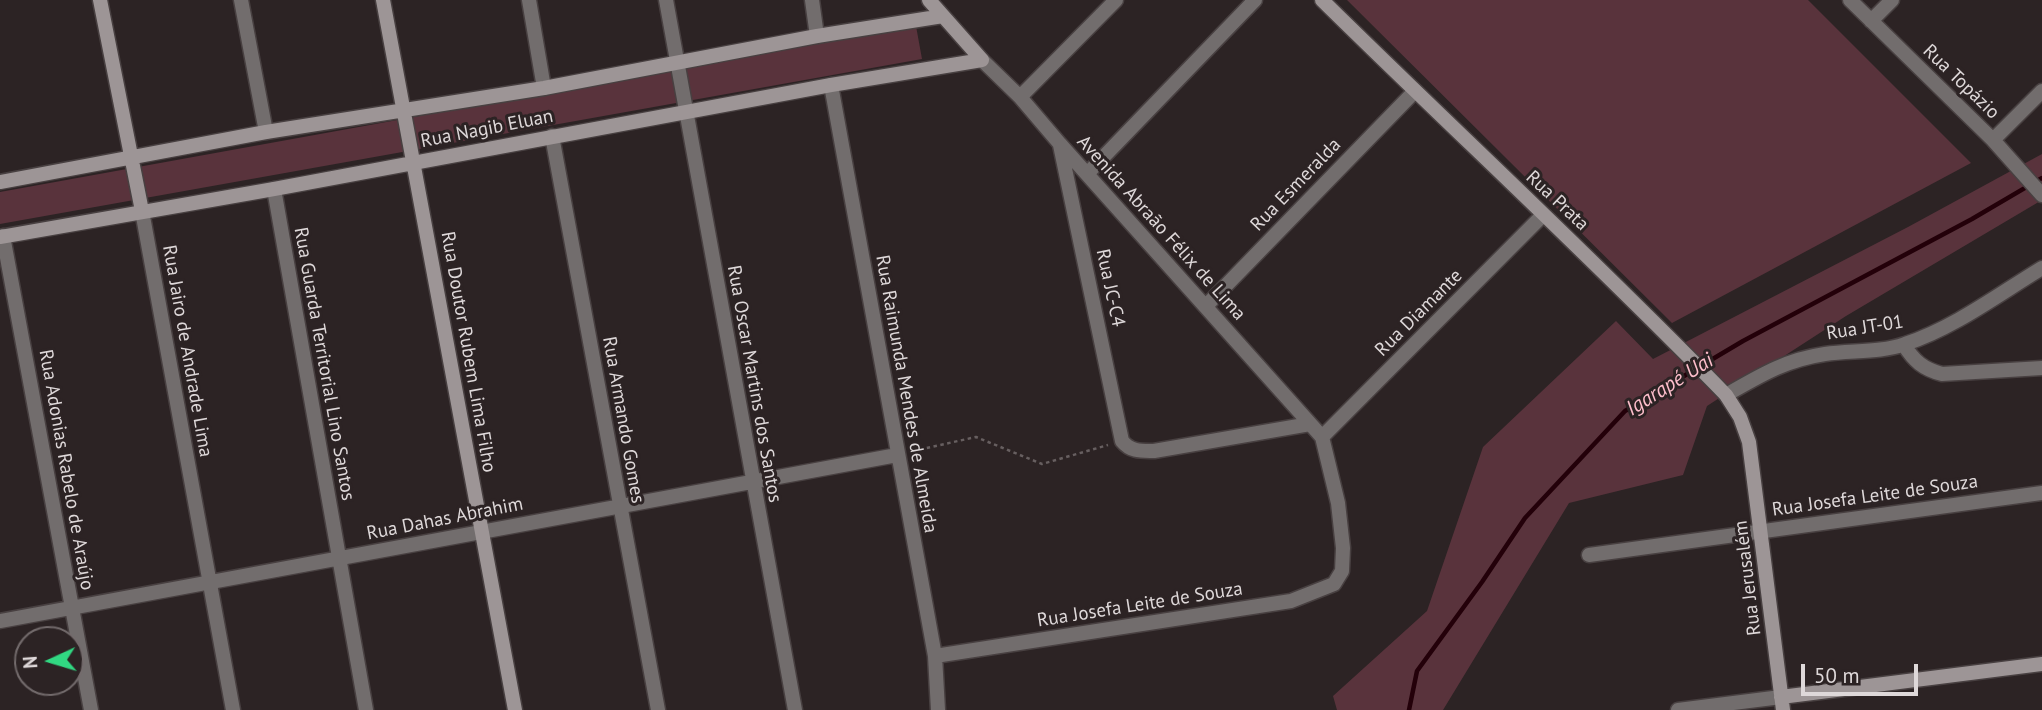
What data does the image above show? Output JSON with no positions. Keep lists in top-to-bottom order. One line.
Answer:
{"streets":{"street":["Rua Topázio","Rua Nagib Eluan","Rua Esmeralda","Rua Prata","Avenida Abraão Félix de Lima","Rua JC-C4","Rua Diamante","Rua JT-01","Rua Jairo de Andrade Lima","Rua Doutor Rubem Lima Filho","Rua Guarda Territorial Lino Santos","Rua Oscar Martins dos Santos","Rua Raimunda Mendes de Almeida","Rua Armando Gomes","Rua Adonias Rabelo de Araújo","Rua Josefa Leite de Souza","Rua Dahas Abrahim","Rua Jerusalém"]},"crossings":[["Rua Nagib Eluan","Avenida Abraão Félix de Lima"],["Rua Nagib Eluan","Rua Jairo de Andrade Lima"],["Rua Nagib Eluan","Rua Doutor Rubem Lima Filho"],["Rua Nagib Eluan","Rua Guarda Territorial Lino Santos"],["Rua Nagib Eluan","Rua Oscar Martins dos Santos"],["Rua Nagib Eluan","Rua Raimunda Mendes de Almeida"],["Rua Nagib Eluan","Rua Armando Gomes"],["Rua Nagib Eluan","Rua Adonias Rabelo de Araújo"],["Rua Esmeralda","Rua Prata"],["Rua Esmeralda","Avenida Abraão Félix de Lima"],["Rua Prata","Rua Diamante"],["Rua Prata","Rua JT-01"],["Rua Prata","Rua Jerusalém"],["Avenida Abraão Félix de Lima","Rua JC-C4"],["Avenida Abraão Félix de Lima","Rua Diamante"],["Avenida Abraão Félix de Lima","Rua Josefa Leite de Souza"],["Rua Diamante","Rua Josefa Leite de Souza"],["Rua Jairo de Andrade Lima","Rua Dahas Abrahim"],["Rua Doutor Rubem Lima Filho","Rua Dahas Abrahim"],["Rua Guarda Territorial Lino Santos","Rua Dahas Abrahim"],["Rua Oscar Martins dos Santos","Rua Dahas Abrahim"],["Rua Raimunda Mendes de Almeida","Rua Josefa Leite de Souza"],["Rua Raimunda Mendes de Almeida","Rua Dahas Abrahim"],["Rua Armando Gomes","Rua Dahas Abrahim"],["Rua Adonias Rabelo de Araújo","Rua Dahas Abrahim"],["Rua Josefa Leite de Souza","Rua Jerusalém"]],"water":["Igarapé Uai"],"scale_bar":"50 m","north":"left"}
